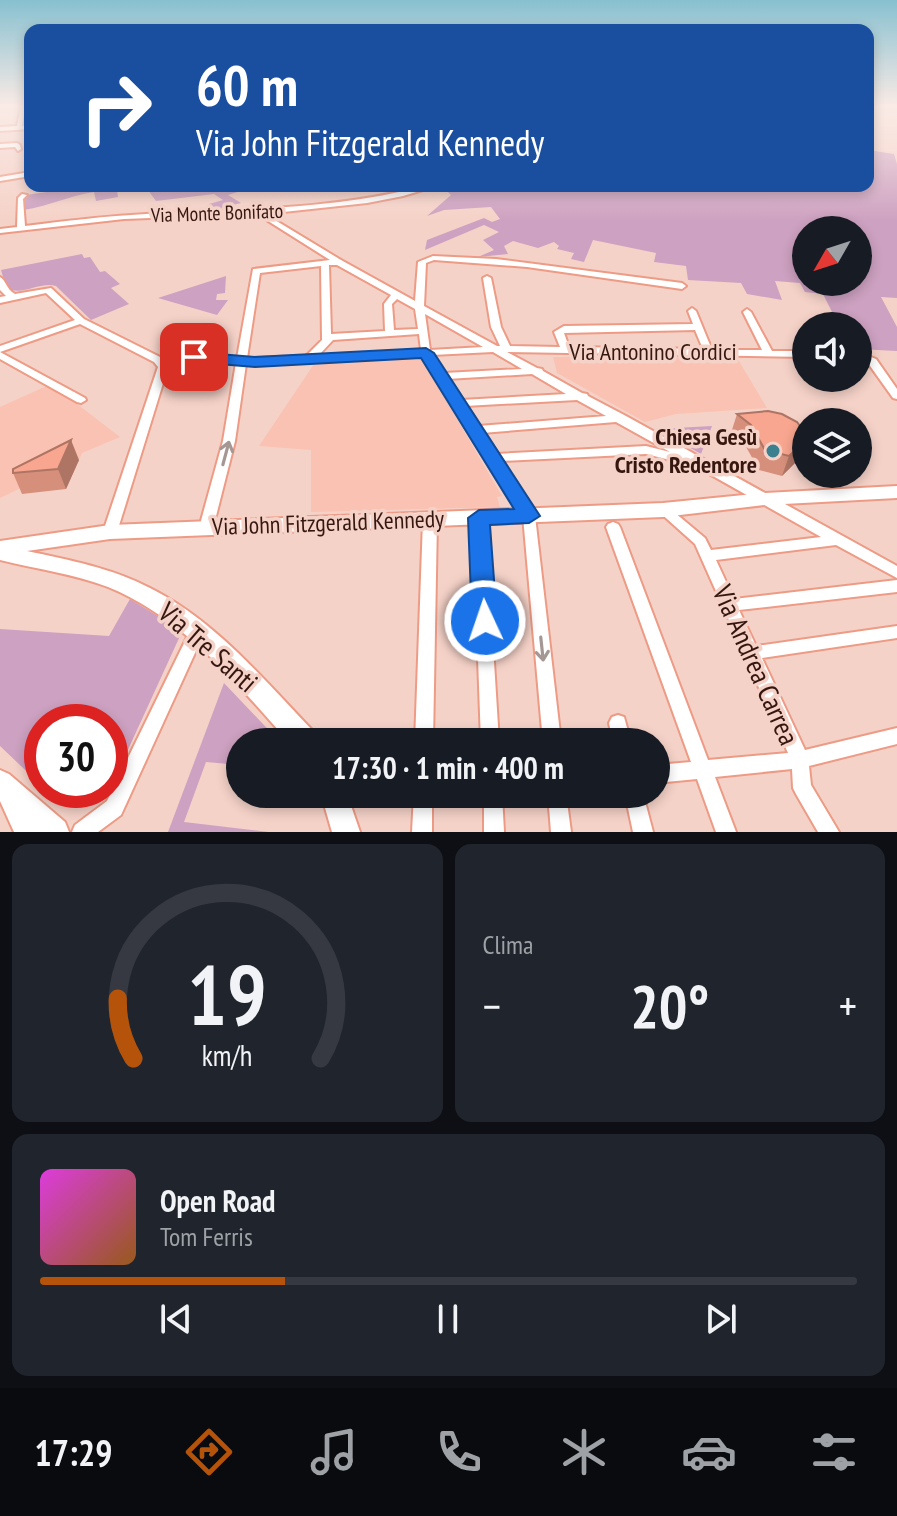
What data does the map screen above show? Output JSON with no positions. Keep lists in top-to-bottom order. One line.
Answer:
{"streets":{"street":["Via Monte Bonifato","Via Antonino Cordici","Via John Fitzgerald Kennedy","Via Tre Santi","Via Andrea Carrea"]},"crossings":[["Via John Fitzgerald Kennedy","Via Tre Santi"],["Via John Fitzgerald Kennedy","Via Andrea Carrea"]],"places":["Chiesa Gesù Cristo Redentore"],"north":"bottom left","page":{"turn":["60 m","Via John Fitzgerald Kennedy"],"limit":"30","trip":"17:30 · 1 min · 400 m","tile":"Clima","heat":["−","20°","+"],"song":["Open Road","Tom Ferris"],"tabs":"17:29","gauge":["19","km/h"]}}
